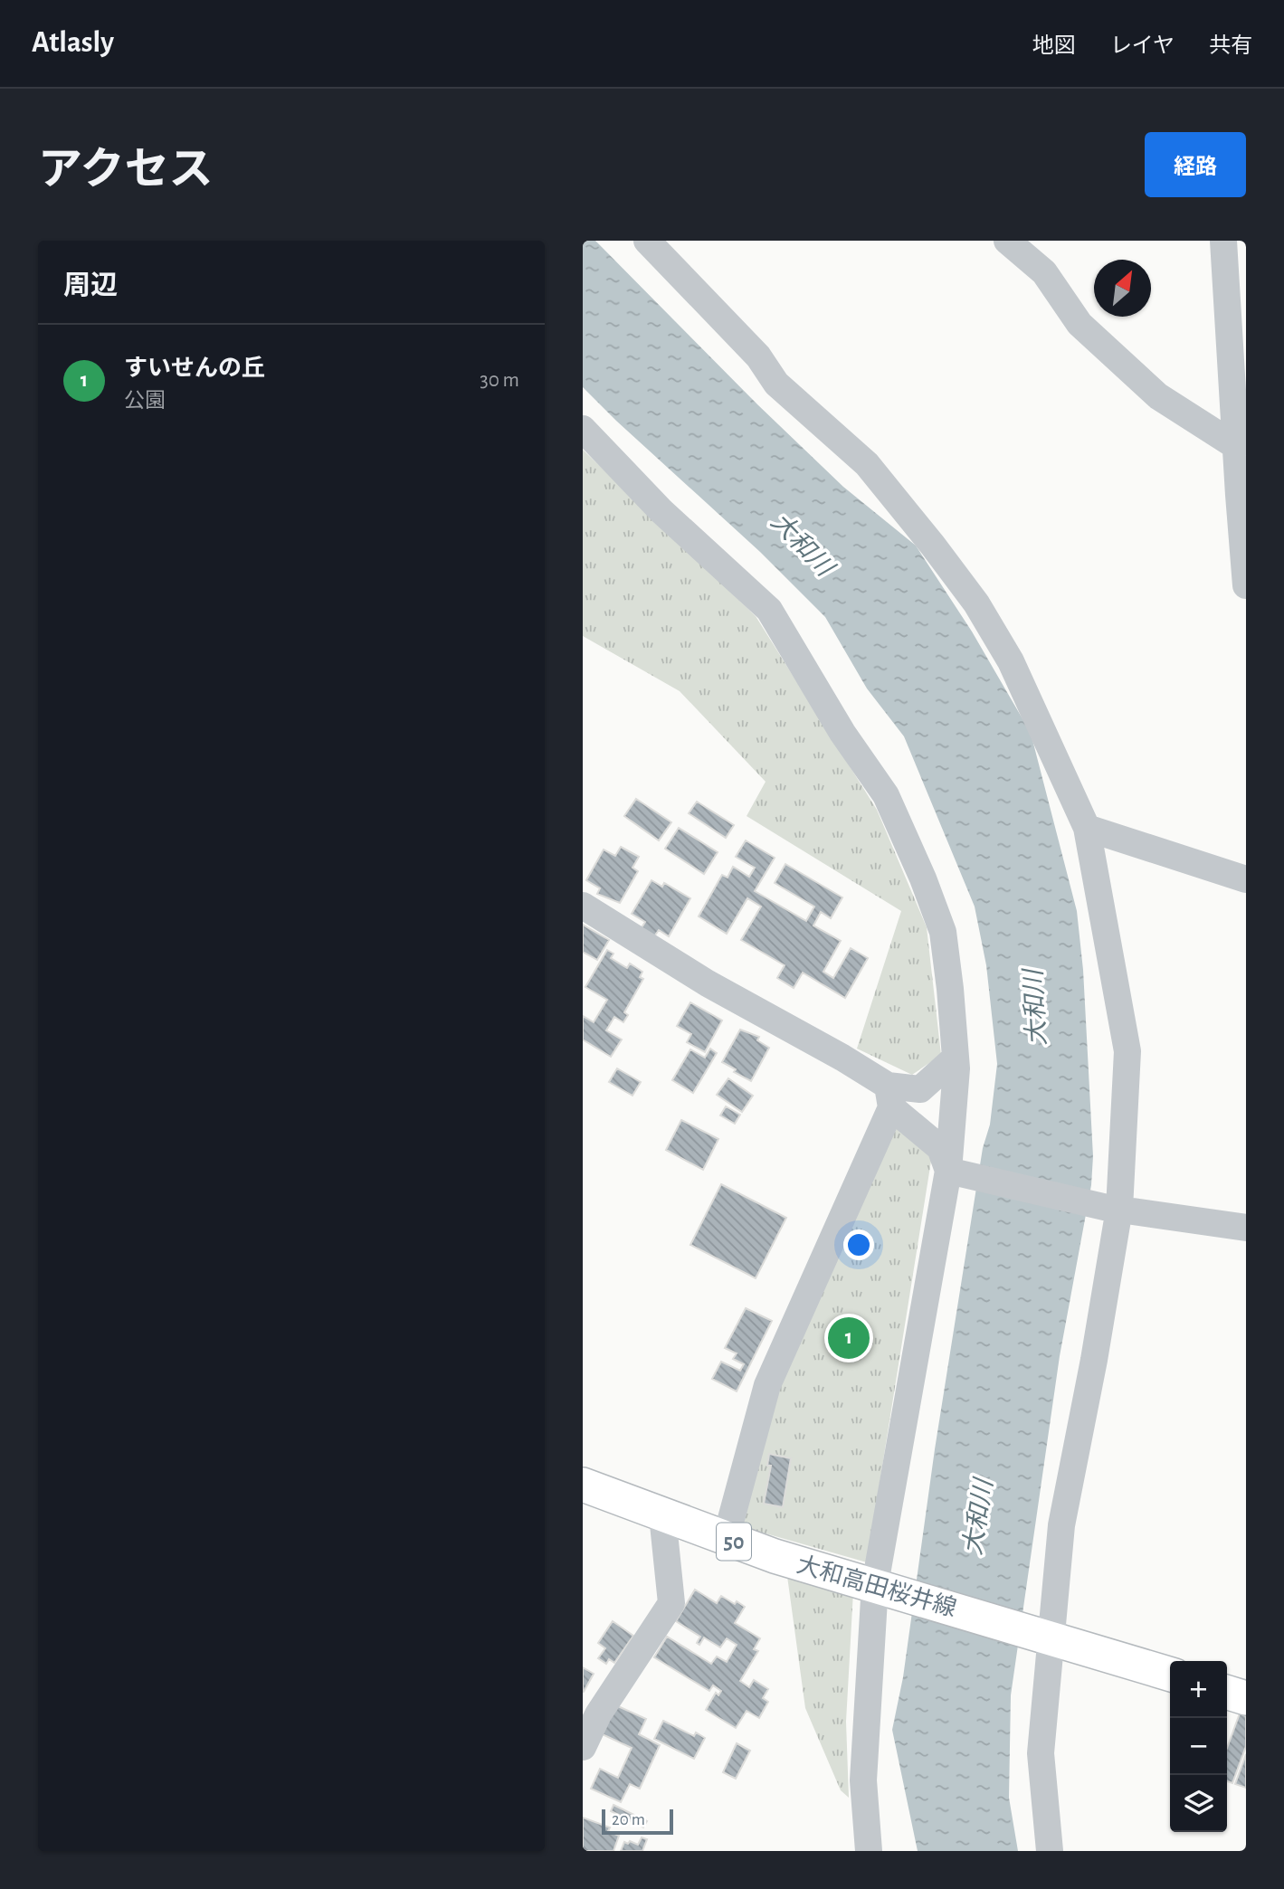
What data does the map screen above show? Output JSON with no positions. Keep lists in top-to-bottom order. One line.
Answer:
{"streets":{"main road":["50","大和高田桜井線"]},"water":["大和川"],"scale_bar":"20 m","north":"top right","page":{"header":"Atlasly","nav":["地図","レイヤ","共有"],"title":"アクセス","buttons":"経路","heading":"周辺","list":[{"mark":"1","name":"すいせんの丘","note":"公園","value":"30 m"}],"pins":"1","map_buttons":["+","−"],"scale":"20 m"}}
